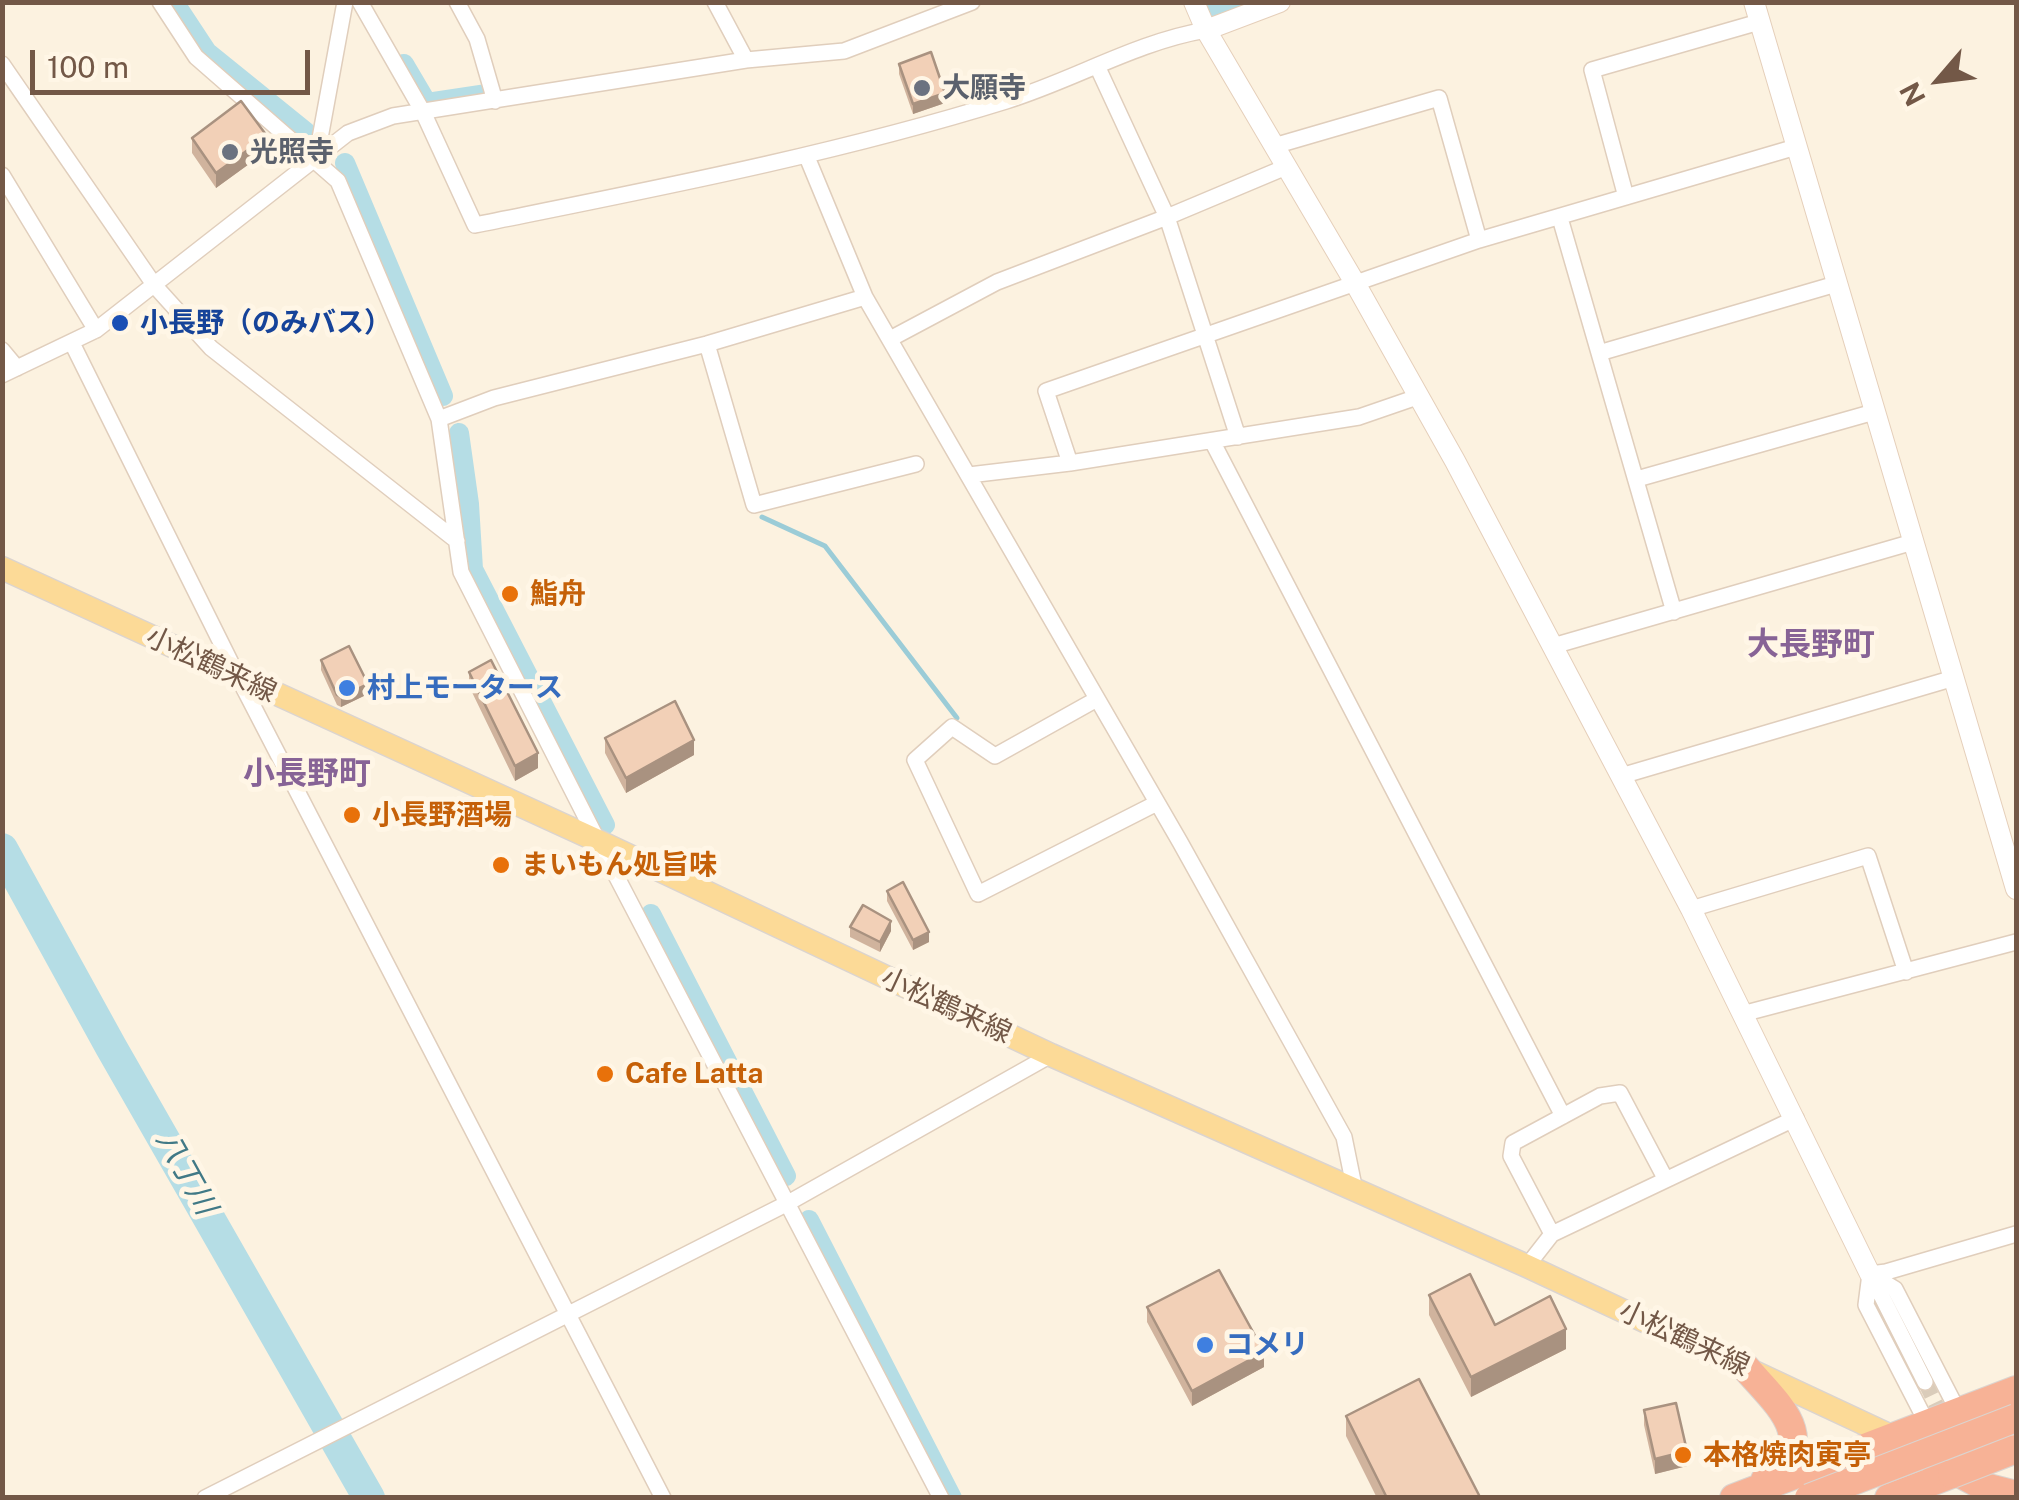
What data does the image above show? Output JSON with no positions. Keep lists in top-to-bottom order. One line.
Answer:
{"streets":{"main road":["小松鶴来線"]},"districts":["大長野町","小長野町"],"water":["八丁川"],"places":["大願寺","光照寺","小長野（のみバス）","鮨舟","村上モータース","小長野酒場","まいもん処旨味","Cafe Latta","コメリ","本格焼肉寅亭"],"scale_bar":"100 m","north":"bottom left"}
